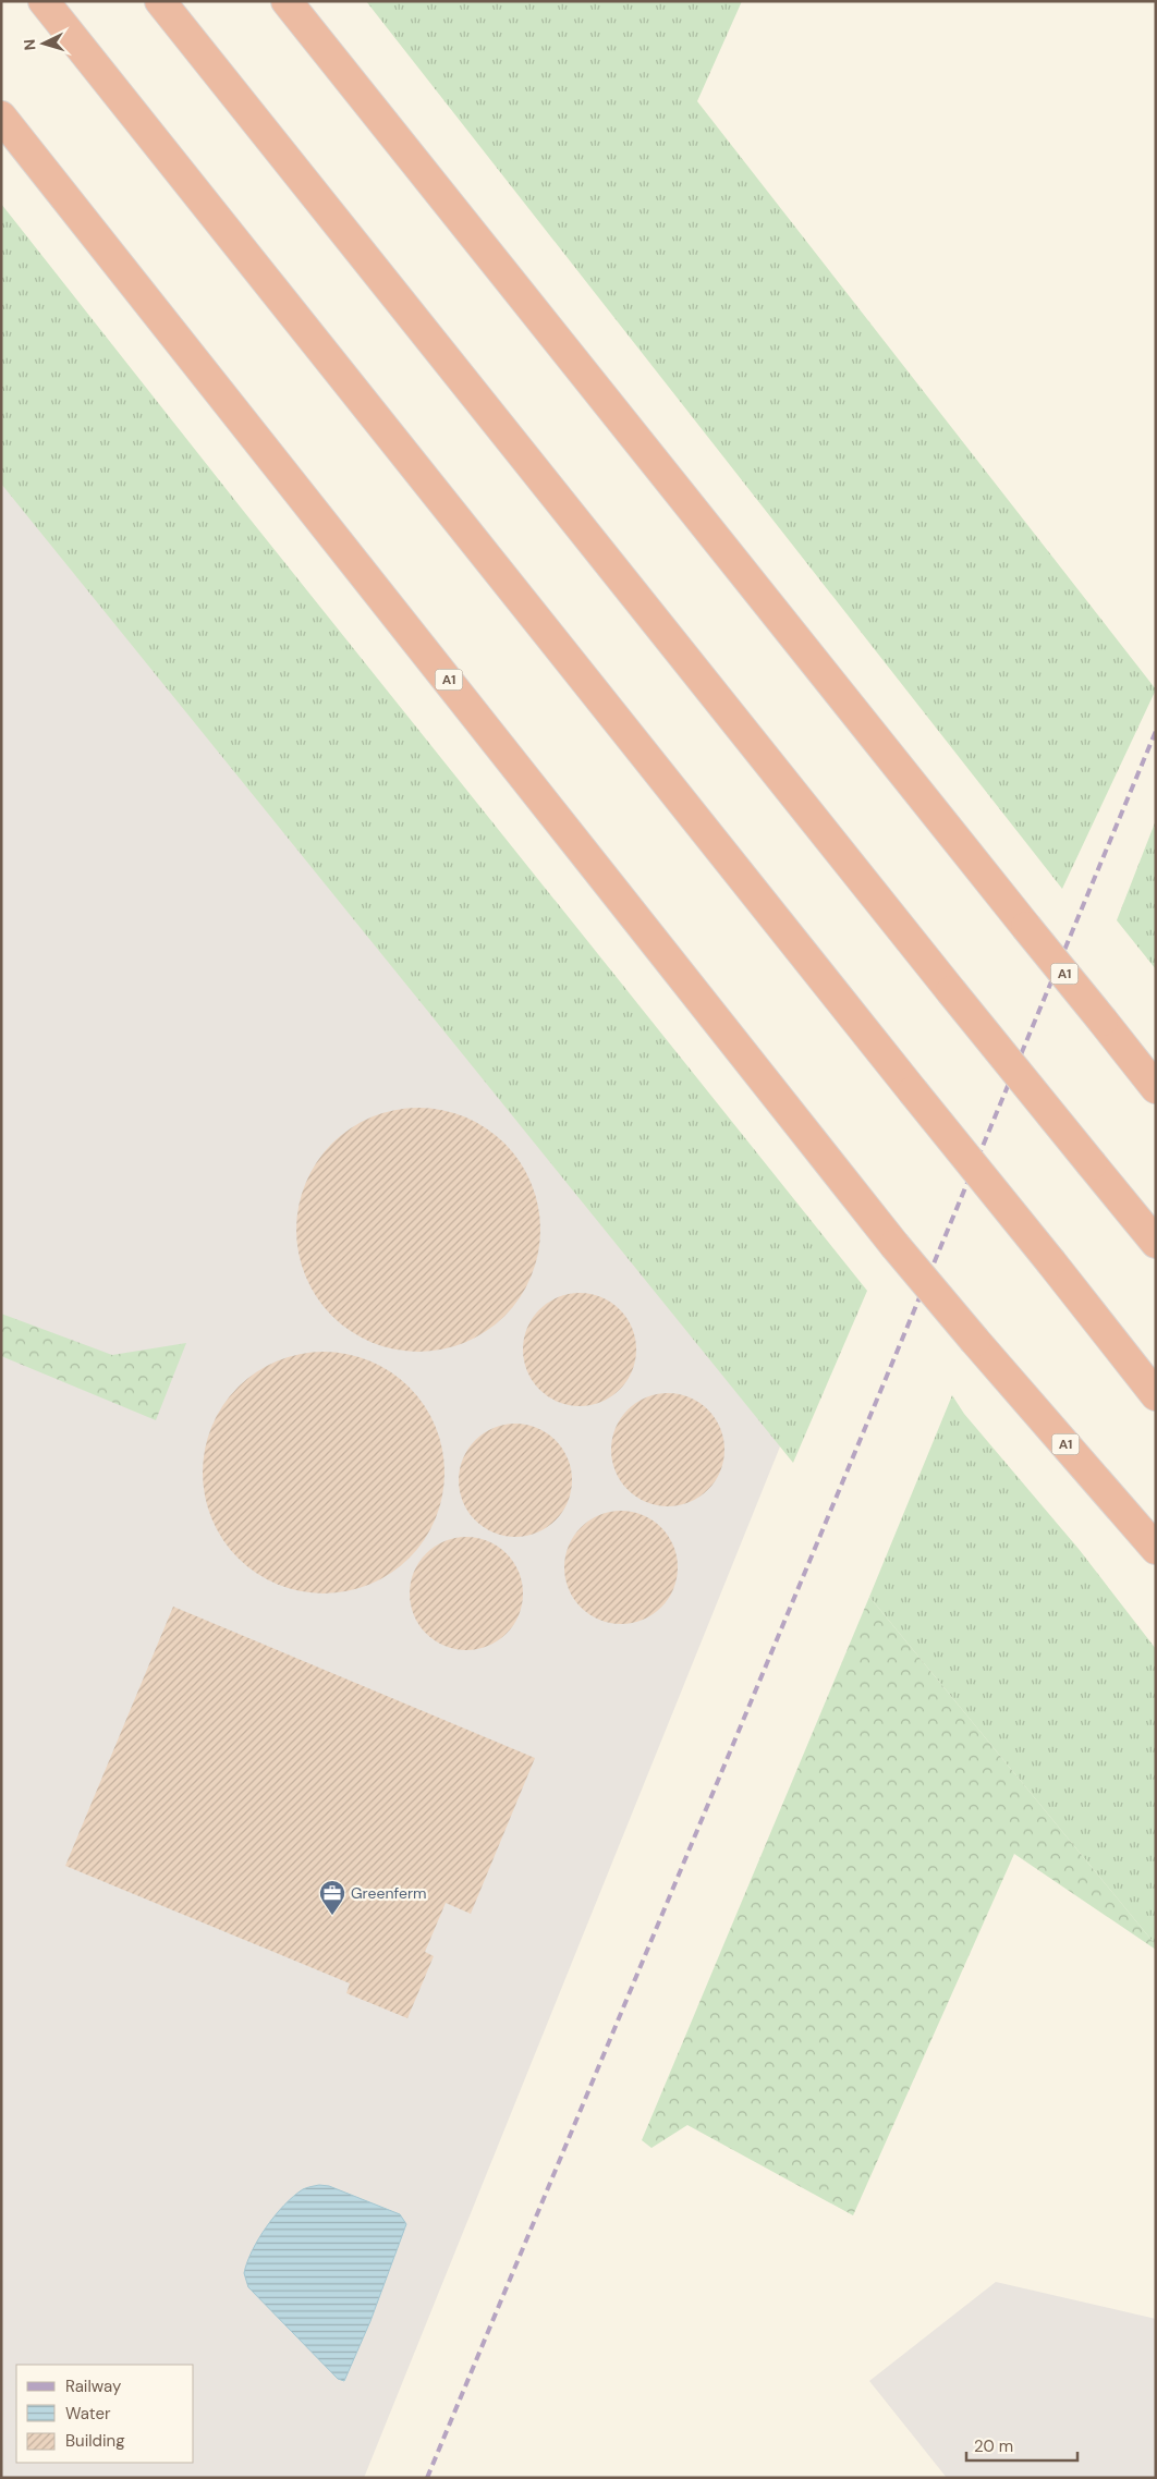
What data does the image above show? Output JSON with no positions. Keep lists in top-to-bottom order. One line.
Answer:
{"streets":{"highway":["A1"]},"places":{"office":["Greenferm"]},"legend":["Railway","Water","Building"],"scale_bar":"20 m","north":"left"}
